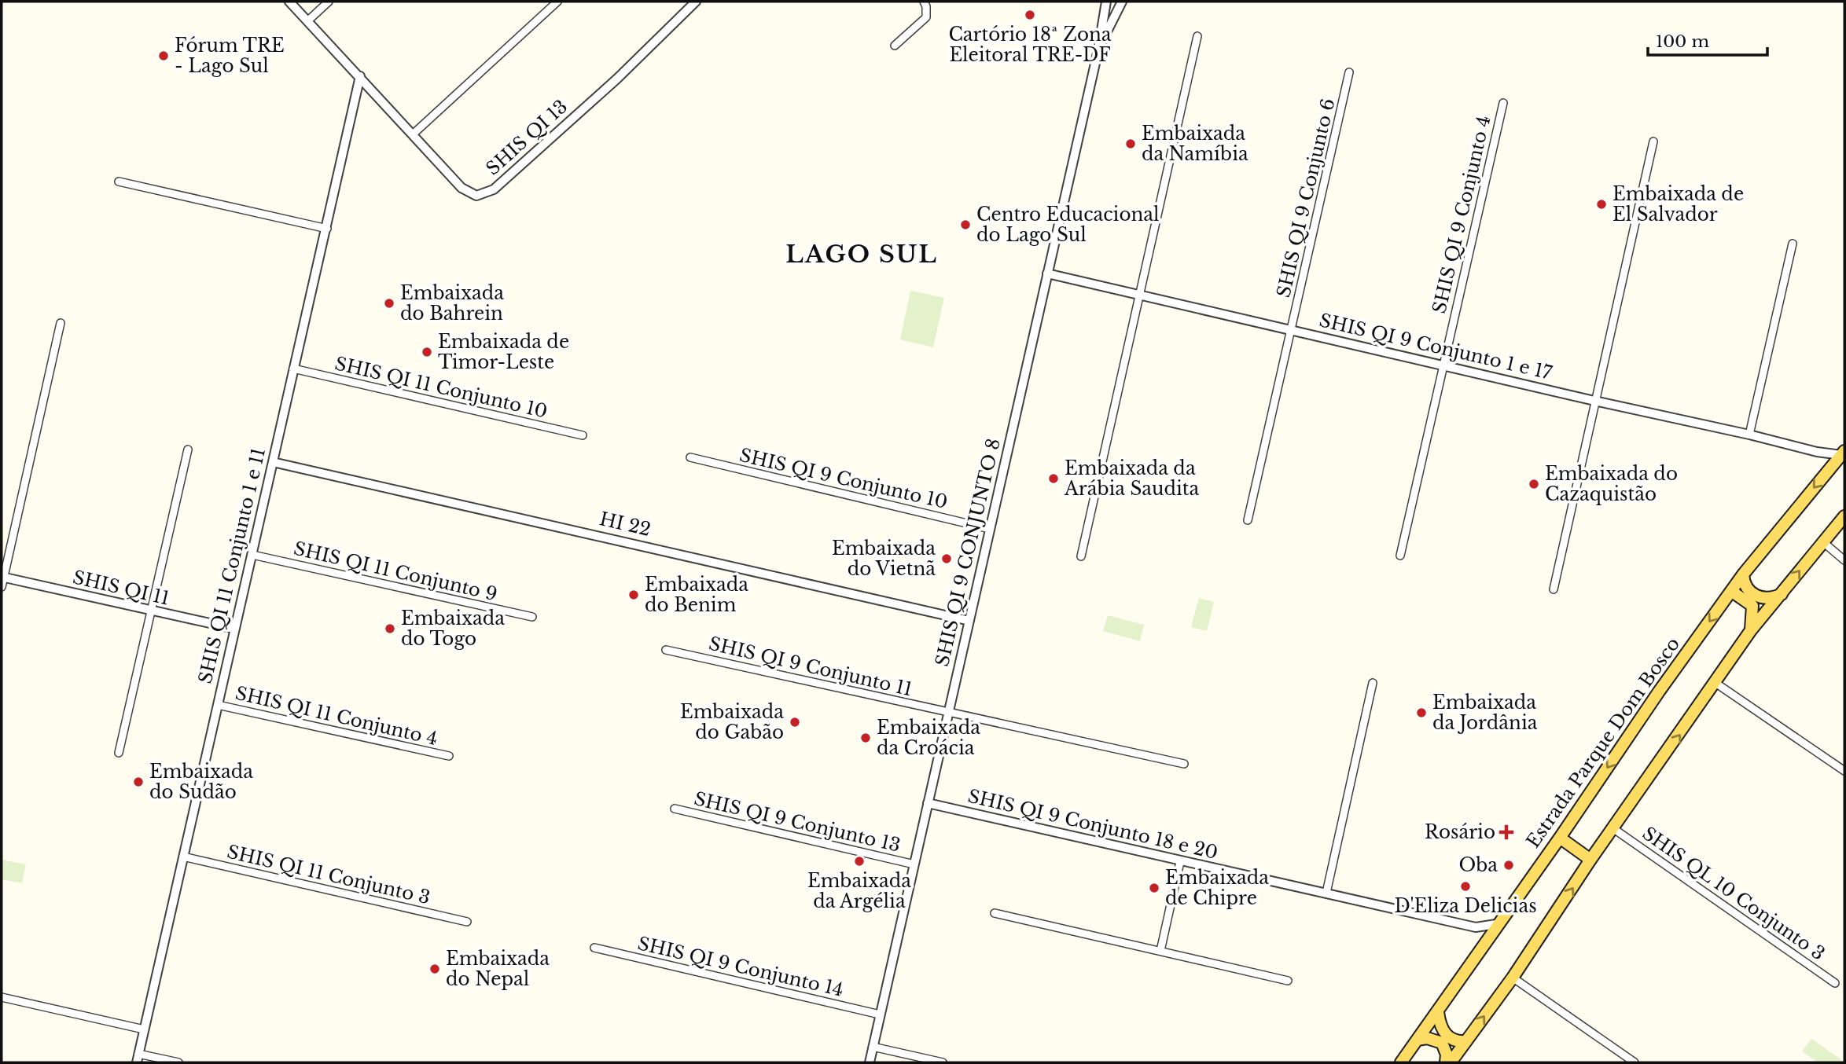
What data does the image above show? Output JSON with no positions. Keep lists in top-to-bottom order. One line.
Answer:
{"streets":{"main road":["Estrada Parque Dom Bosco"],"street":["SHIS QI 13","SHIS QI 9 Conjunto 6","SHIS QI 9 Conjunto 4","SHIS QI 9 Conjunto 1 e 17","SHIS QI 11 Conjunto 10","SHIS QI 9 Conjunto 10","HI 22","SHIS QI 9 CONJUNTO 8","SHIS QI 11 Conjunto 1 e 11","SHIS QI 11 Conjunto 9","SHIS QI 11","SHIS QI 9 Conjunto 11","SHIS QI 11 Conjunto 4","SHIS QI 9 Conjunto 13","SHIS QI 9 Conjunto 18 e 20","SHIS QI 11 Conjunto 3","SHIS QL 10 Conjunto 3","SHIS QI 9 Conjunto 14"]},"crossings":[["SHIS QI 13","SHIS QI 11 Conjunto 1 e 11"],["SHIS QI 9 Conjunto 6","SHIS QI 9 Conjunto 1 e 17"],["SHIS QI 9 Conjunto 4","SHIS QI 9 Conjunto 1 e 17"],["SHIS QI 9 Conjunto 1 e 17","SHIS QI 9 CONJUNTO 8"],["SHIS QI 9 Conjunto 1 e 17","Estrada Parque Dom Bosco"],["SHIS QI 11 Conjunto 10","SHIS QI 11 Conjunto 1 e 11"],["SHIS QI 9 Conjunto 10","SHIS QI 9 CONJUNTO 8"],["HI 22","SHIS QI 9 CONJUNTO 8"],["HI 22","SHIS QI 11 Conjunto 1 e 11"],["SHIS QI 9 CONJUNTO 8","SHIS QI 9 Conjunto 11"],["SHIS QI 9 CONJUNTO 8","SHIS QI 9 Conjunto 13"],["SHIS QI 9 CONJUNTO 8","SHIS QI 9 Conjunto 18 e 20"],["SHIS QI 9 CONJUNTO 8","SHIS QI 9 Conjunto 14"],["SHIS QI 11 Conjunto 1 e 11","SHIS QI 11 Conjunto 9"],["SHIS QI 11 Conjunto 1 e 11","SHIS QI 11"],["SHIS QI 11 Conjunto 1 e 11","SHIS QI 11 Conjunto 4"],["SHIS QI 11 Conjunto 1 e 11","SHIS QI 11 Conjunto 3"],["Estrada Parque Dom Bosco","SHIS QI 9 Conjunto 18 e 20"]],"districts":["LAGO SUL"],"places":{"other":["Cartório 18ª Zona Eleitoral TRE-DF","Fórum TRE - Lago Sul","Embaixada da Namíbia","Embaixada de El Salvador","Centro Educacional do Lago Sul","Embaixada do Bahrein","Embaixada de Timor-Leste","Embaixada da Arábia Saudita","Embaixada do Cazaquistão","Embaixada do Vietnã","Embaixada do Benim","Embaixada do Togo","Embaixada da Jordânia","Embaixada do Gabão","Embaixada da Croácia","Embaixada do Sudão","Embaixada da Argélia","Oba","D'Eliza Delicias","Embaixada de Chipre","Embaixada do Nepal"],"health":["Rosário"]},"scale_bar":"100 m"}
